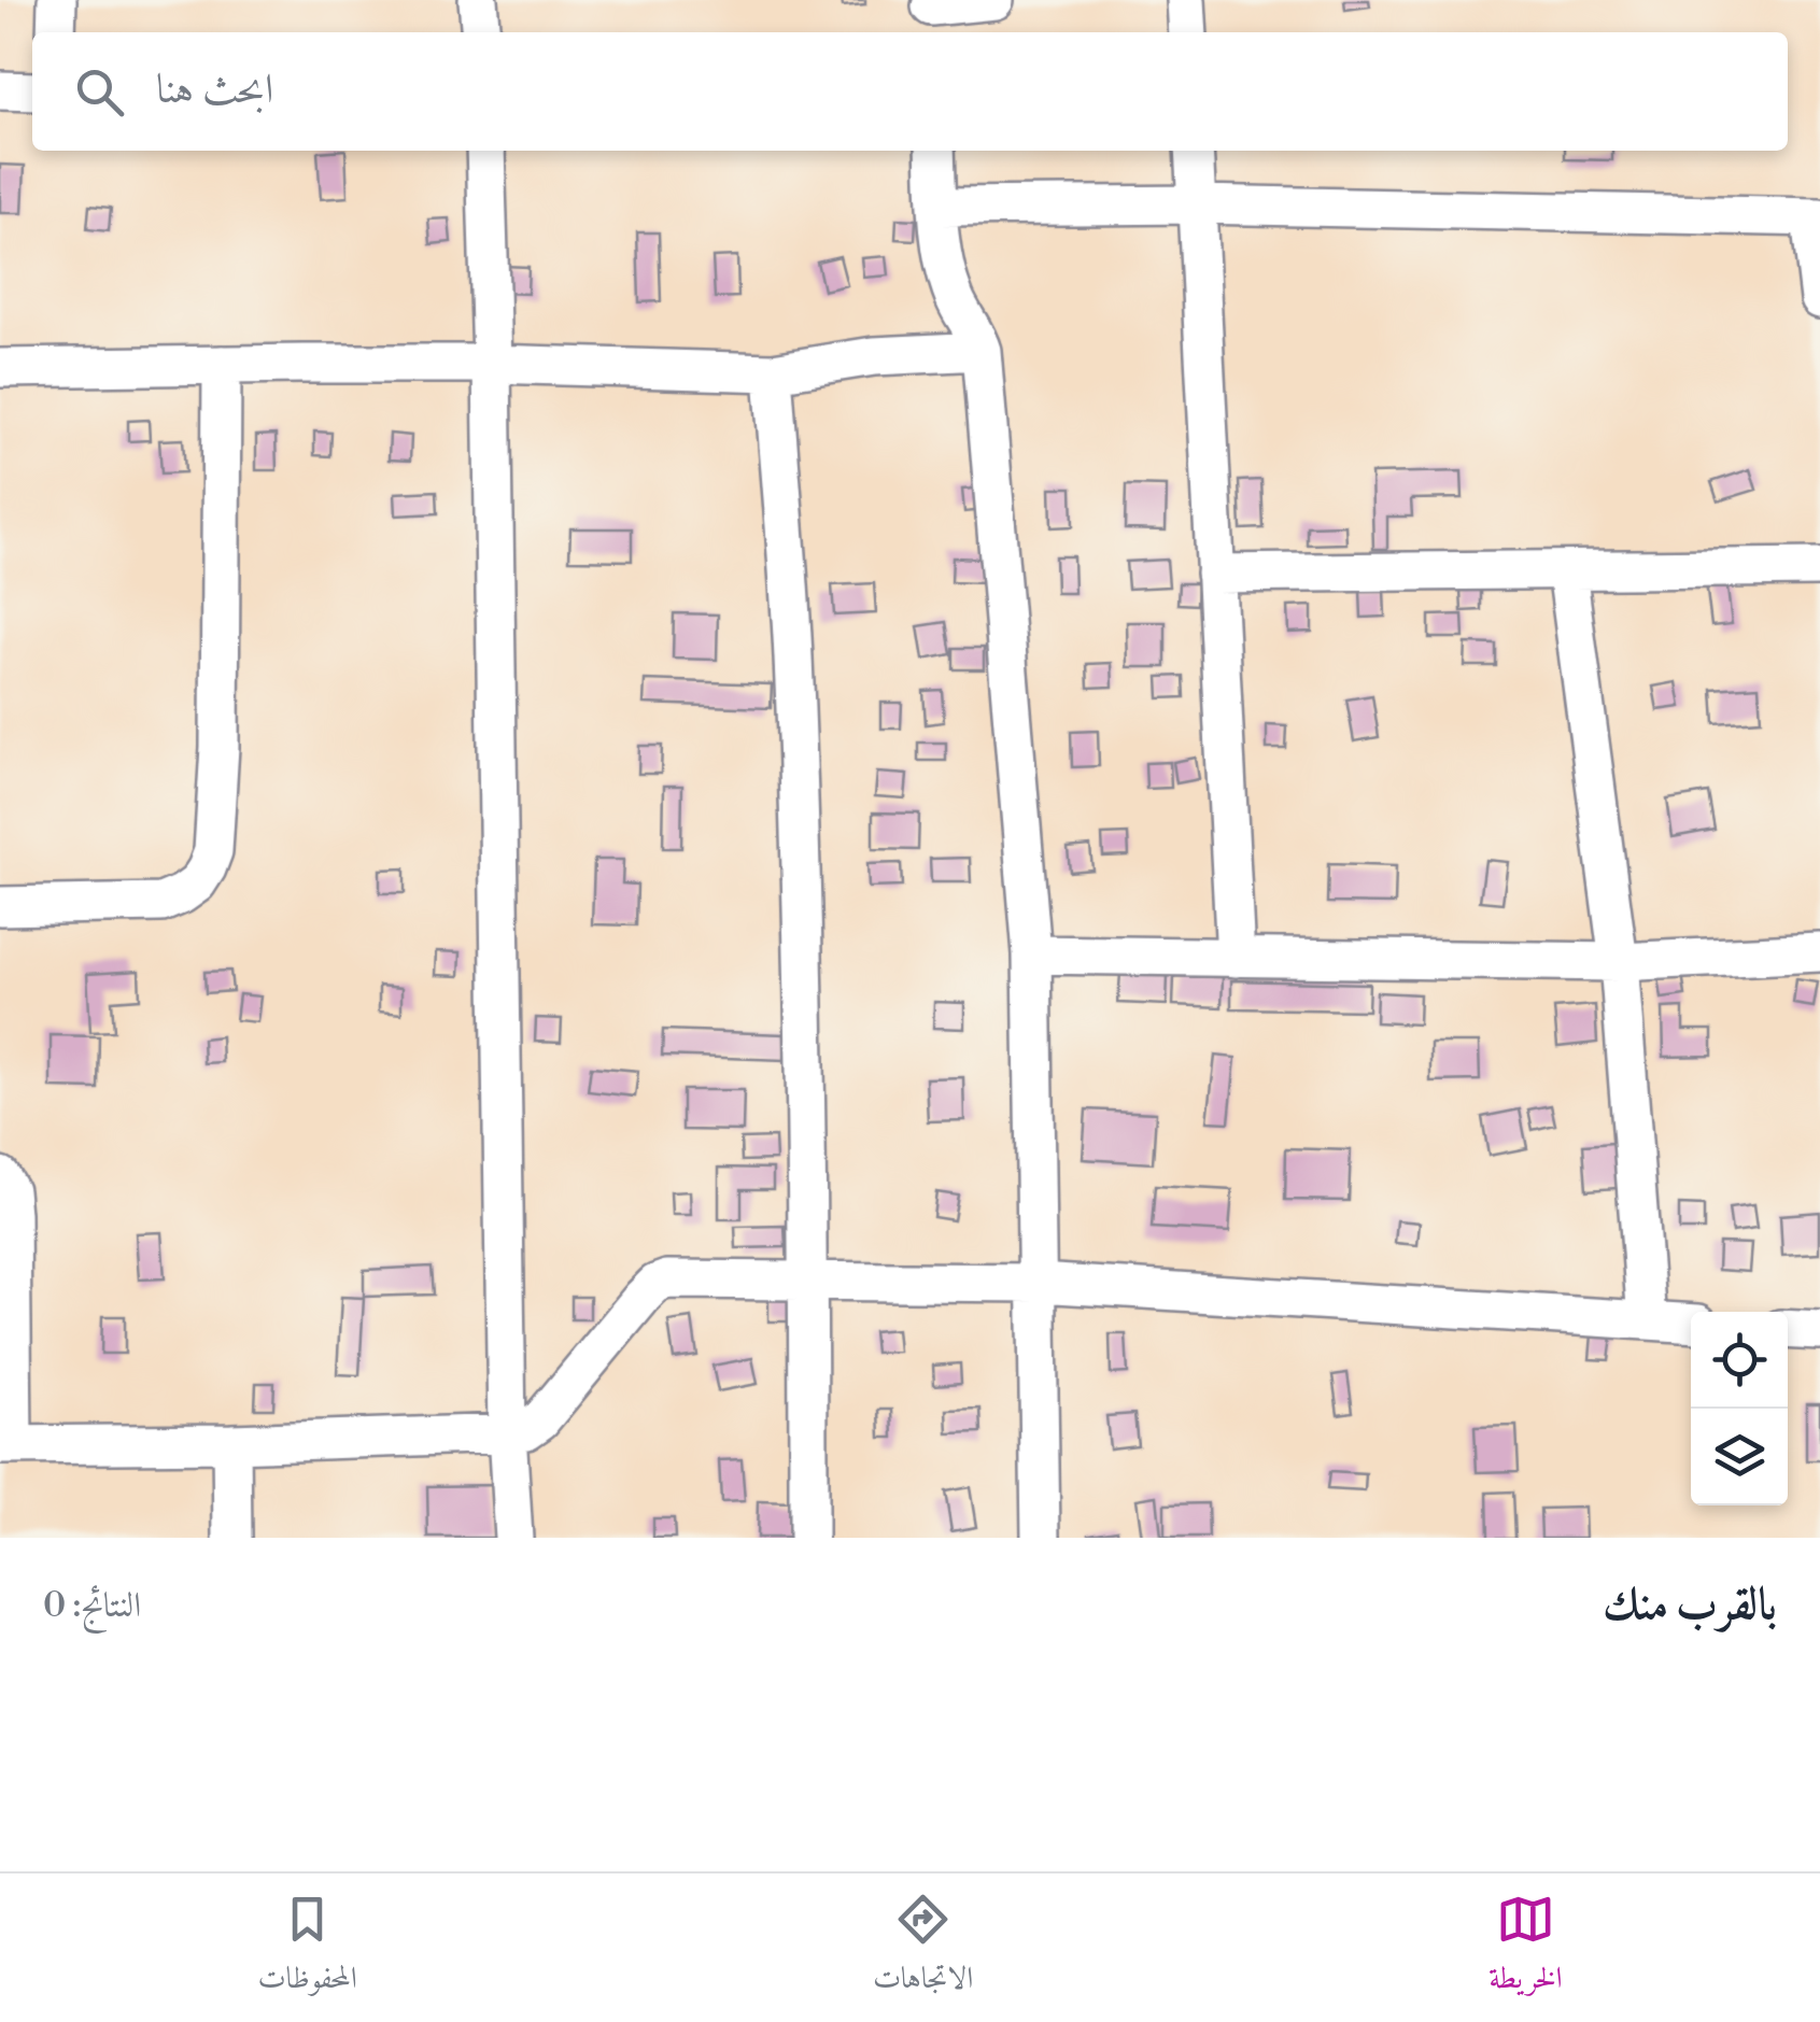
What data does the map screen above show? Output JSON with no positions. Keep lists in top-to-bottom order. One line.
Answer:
{"page":{"search":"ابحث هنا","heading":["بالقرب منك","النتائج: 0"],"nav":["الخريطة","الاتجاهات","المحفوظات"]}}
